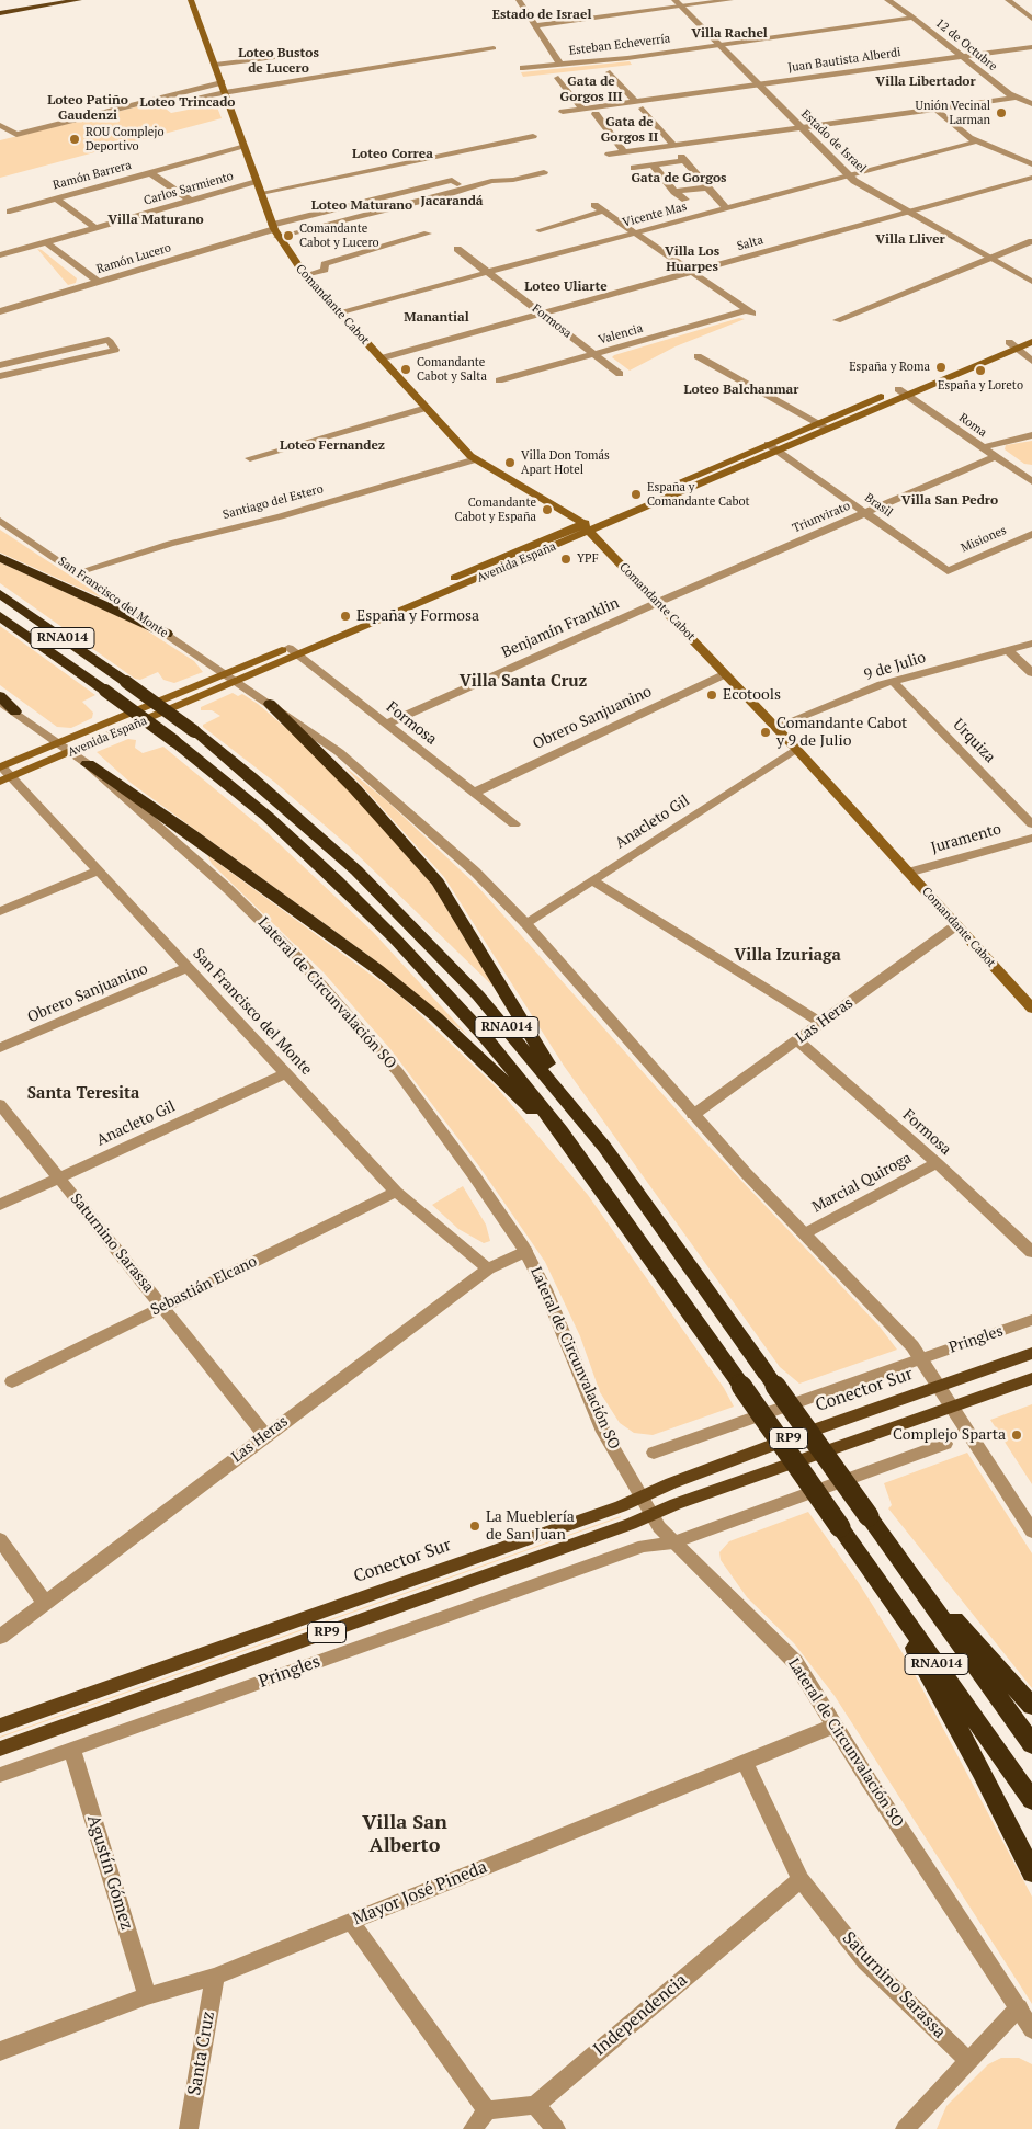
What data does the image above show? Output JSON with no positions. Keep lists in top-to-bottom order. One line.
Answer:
{"streets":{"highway":["RNA014"],"main road":["Comandante Cabot","Avenida España","Conector Sur","RP9"],"street":["Esteban Echeverría","12 de Octubre","Juan Bautista Alberdi","Estado de Israel","Ramón Barrera","Carlos Sarmiento","Vicente Mas","Salta","Ramón Lucero","Formosa","Valencia","Roma","Santiago del Estero","Brasil","Triunvirato","Misiones","San Francisco del Monte","Benjamín Franklin","9 de Julio","Obrero Sanjuanino","Urquiza","Anacleto Gil","Juramento","Lateral de Circunvalación SO","Las Heras","Marcial Quiroga","Saturnino Sarassa","Sebastián Elcano","Pringles","Agustín Gómez","Mayor José Pineda","Independencia","Santa Cruz"]},"crossings":[["Esteban Echeverría","12 de Octubre"],["Esteban Echeverría","Estado de Israel"],["12 de Octubre","Juan Bautista Alberdi"],["Juan Bautista Alberdi","Estado de Israel"],["Estado de Israel","Vicente Mas"],["Estado de Israel","Salta"],["Ramón Barrera","Comandante Cabot"],["Carlos Sarmiento","Comandante Cabot"],["Vicente Mas","Comandante Cabot"],["Vicente Mas","Formosa"],["Salta","Comandante Cabot"],["Salta","Formosa"],["Salta","Valencia"],["Ramón Lucero","Comandante Cabot"],["Comandante Cabot","Santiago del Estero"],["Comandante Cabot","Triunvirato"],["Comandante Cabot","Avenida España"],["Comandante Cabot","Benjamín Franklin"],["Comandante Cabot","9 de Julio"],["Comandante Cabot","Obrero Sanjuanino"],["Comandante Cabot","Anacleto Gil"],["Comandante Cabot","Juramento"],["Comandante Cabot","Las Heras"],["Formosa","Valencia"],["Formosa","Avenida España"],["Formosa","Benjamín Franklin"],["Formosa","Obrero Sanjuanino"],["Formosa","Las Heras"],["Formosa","Marcial Quiroga"],["Roma","Triunvirato"],["Roma","Avenida España"],["Santiago del Estero","San Francisco del Monte"],["Brasil","Triunvirato"],["Brasil","Misiones"],["Brasil","Avenida España"],["Triunvirato","Benjamín Franklin"],["Avenida España","San Francisco del Monte"],["Avenida España","Lateral de Circunvalación SO"],["San Francisco del Monte","Obrero Sanjuanino"],["San Francisco del Monte","Anacleto Gil"],["San Francisco del Monte","Las Heras"],["San Francisco del Monte","Sebastián Elcano"],["9 de Julio","Urquiza"],["Anacleto Gil","Saturnino Sarassa"],["Lateral de Circunvalación SO","Las Heras"],["Lateral de Circunvalación SO","Pringles"],["Lateral de Circunvalación SO","Conector Sur"],["Lateral de Circunvalación SO","RP9"],["Lateral de Circunvalación SO","Mayor José Pineda"],["Las Heras","Saturnino Sarassa"],["Saturnino Sarassa","Sebastián Elcano"],["Saturnino Sarassa","Mayor José Pineda"],["Saturnino Sarassa","Independencia"],["Pringles","Agustín Gómez"],["Agustín Gómez","Mayor José Pineda"],["Mayor José Pineda","Santa Cruz"]],"districts":["Estado de Israel","Villa Rachel","Loteo Bustos de Lucero","Gata de Gorgos III","Villa Libertador","Loteo Patiño Gaudenzi","Loteo Trincado","Gata de Gorgos II","Loteo Correa","Gata de Gorgos","Jacarandá","Loteo Maturano","Villa Maturano","Villa Lliver","Villa Los Huarpes","Loteo Uliarte","Manantial","Loteo Balchanmar","Loteo Fernandez","Villa San Pedro","Villa Santa Cruz","Villa Izuriaga","Santa Teresita","Villa San Alberto"],"places":["Unión Vecinal Larman","ROU Complejo Deportivo","Comandante Cabot y Lucero","España y Roma","Comandante Cabot y Salta","España y Loreto","Villa Don Tomás Apart Hotel","España y Comandante Cabot","Comandante Cabot y España","YPF","España y Formosa","Ecotools","Comandante Cabot y 9 de Julio","Complejo Sparta","La Mueblería de San Juan"]}
